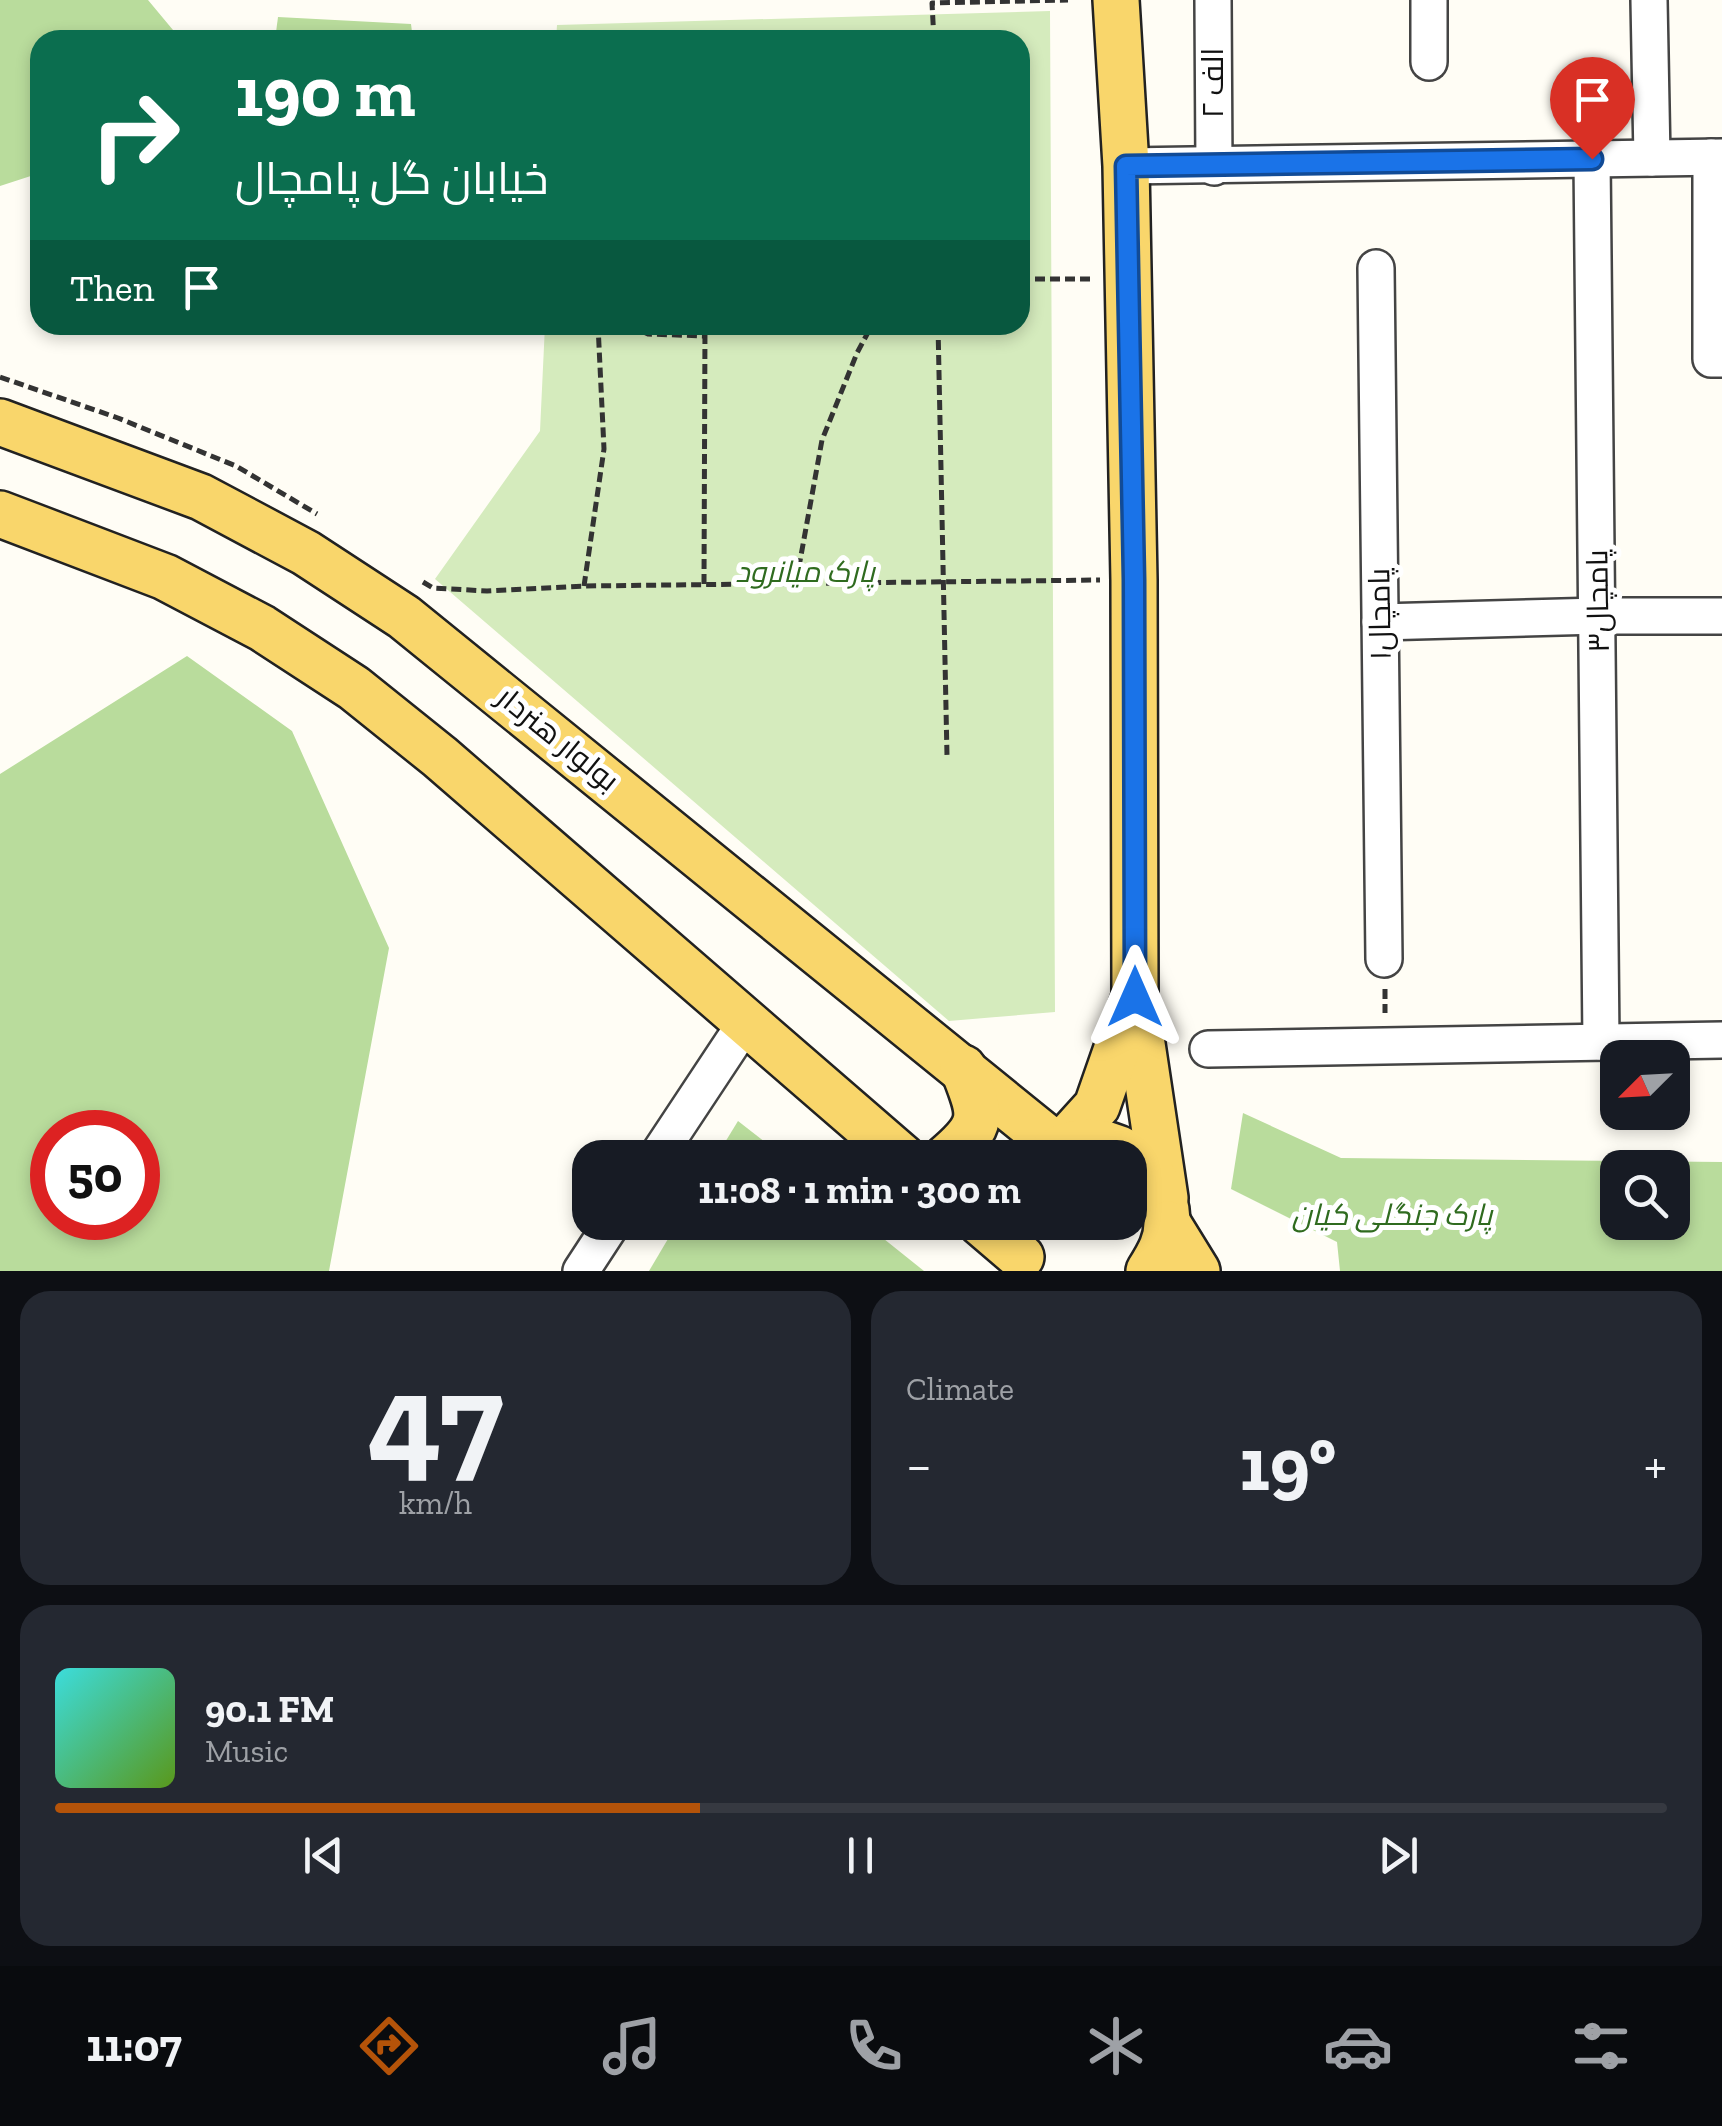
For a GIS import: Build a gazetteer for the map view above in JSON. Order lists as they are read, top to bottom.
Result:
{
  "streets": {
    "main road": ["بولوار هنردار"],
    "street": ["۲ الف", "پامچال۳", "پامچال۱"]
  },
  "parks": ["پارک میانرود", "پارک جنگلی کیان"],
  "north": "bottom left",
  "page": {
    "turn": ["190 m", "خیابان گل پامچال"],
    "then": "Then",
    "limit": "50",
    "trip": "11:08 · 1 min · 300 m",
    "tile": [
      ["47", "km/h"],
      "Climate"
    ],
    "heat": ["−", "19°", "+"],
    "song": ["90.1 FM", "Music"],
    "tabs": "11:07"
  }
}
